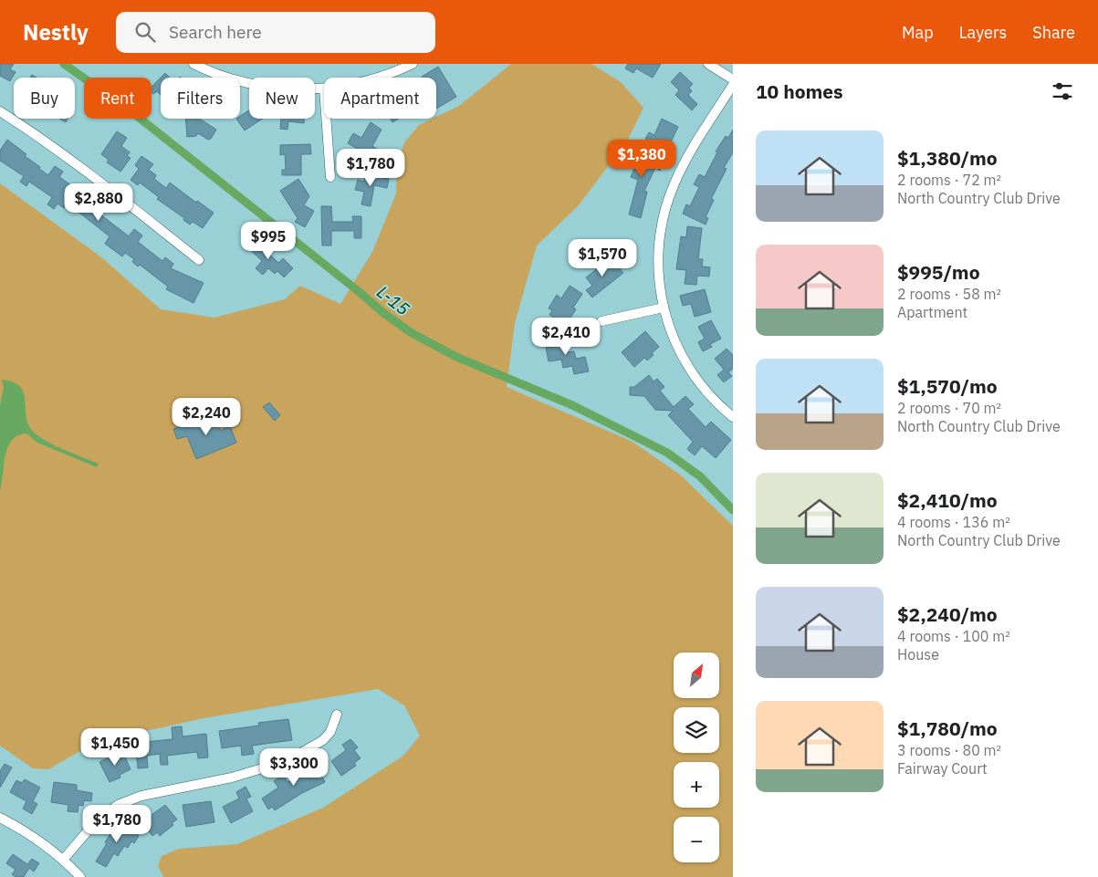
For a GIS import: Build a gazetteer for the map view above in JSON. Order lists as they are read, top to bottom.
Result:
{
  "water": ["L-15"],
  "north": "top right",
  "page": {
    "header": "Nestly",
    "search": "Search here",
    "nav": ["Map", "Layers", "Share"],
    "heading": "10 homes",
    "chip": [
      "Buy",
      "Rent",
      "Filters",
      "New",
      "Apartment"
    ],
    "list": [
      {
        "name": "$1,380/mo",
        "note": "2 rooms · 72 m² · North Country Club Drive"
      },
      {
        "name": "$995/mo",
        "note": "2 rooms · 58 m² · Apartment"
      },
      {
        "name": "$1,570/mo",
        "note": "2 rooms · 70 m² · North Country Club Drive"
      },
      {
        "name": "$2,410/mo",
        "note": "4 rooms · 136 m² · North Country Club Drive"
      },
      {
        "name": "$2,240/mo",
        "note": "4 rooms · 100 m² · House"
      },
      {
        "name": "$1,780/mo",
        "note": "3 rooms · 80 m² · Fairway Court"
      }
    ],
    "price": [
      "$1,380",
      "$1,780",
      "$2,880",
      "$995",
      "$1,570",
      "$2,410",
      "$2,240",
      "$1,450",
      "$3,300",
      "$1,780"
    ],
    "map_buttons": ["+", "−"]
  }
}
